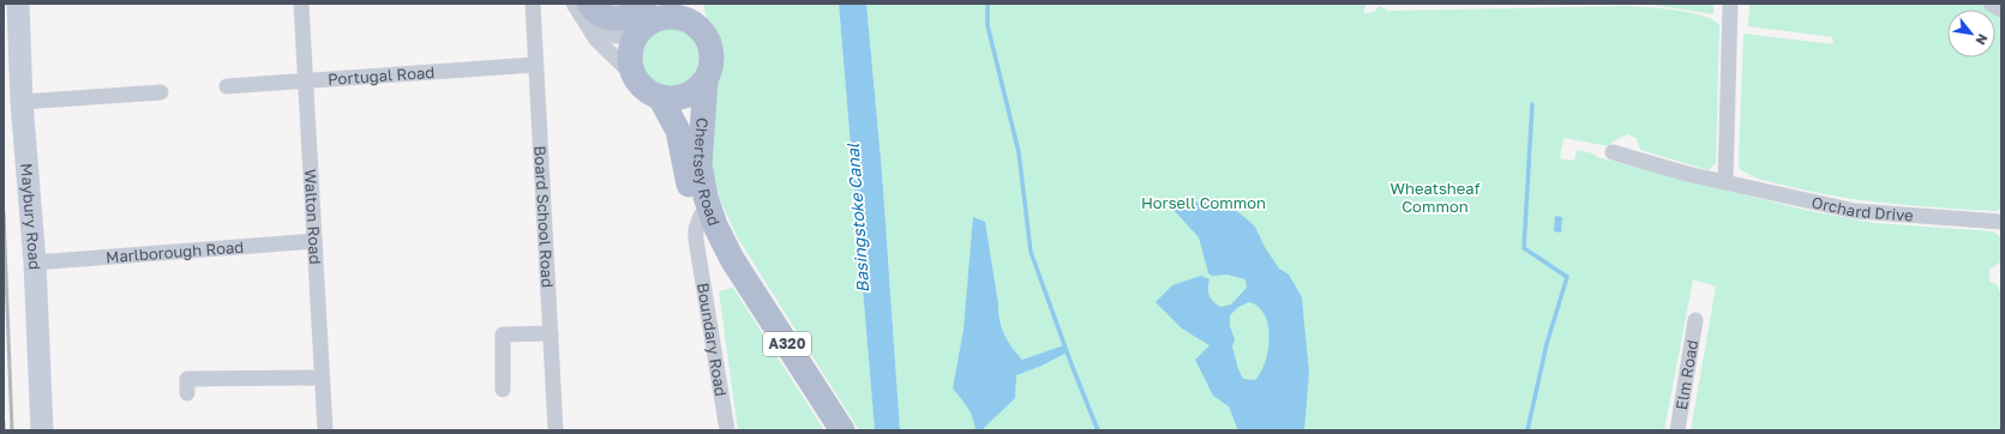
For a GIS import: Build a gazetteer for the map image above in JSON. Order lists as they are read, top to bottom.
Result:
{
  "streets": {
    "main road": ["Chertsey Road", "A320"],
    "street": [
      "Portugal Road",
      "Orchard Drive",
      "Maybury Road",
      "Walton Road",
      "Board School Road",
      "Marlborough Road",
      "Boundary Road",
      "Elm Road"
    ]
  },
  "crossings": [
    ["Portugal Road", "Walton Road"],
    ["Portugal Road", "Board School Road"],
    ["Chertsey Road", "Boundary Road"],
    ["Chertsey Road", "A320"],
    ["Maybury Road", "Marlborough Road"],
    ["Walton Road", "Marlborough Road"]
  ],
  "water": ["Basingstoke Canal"],
  "parks": ["Wheatsheaf Common", "Horsell Common"],
  "north": "bottom right"
}
